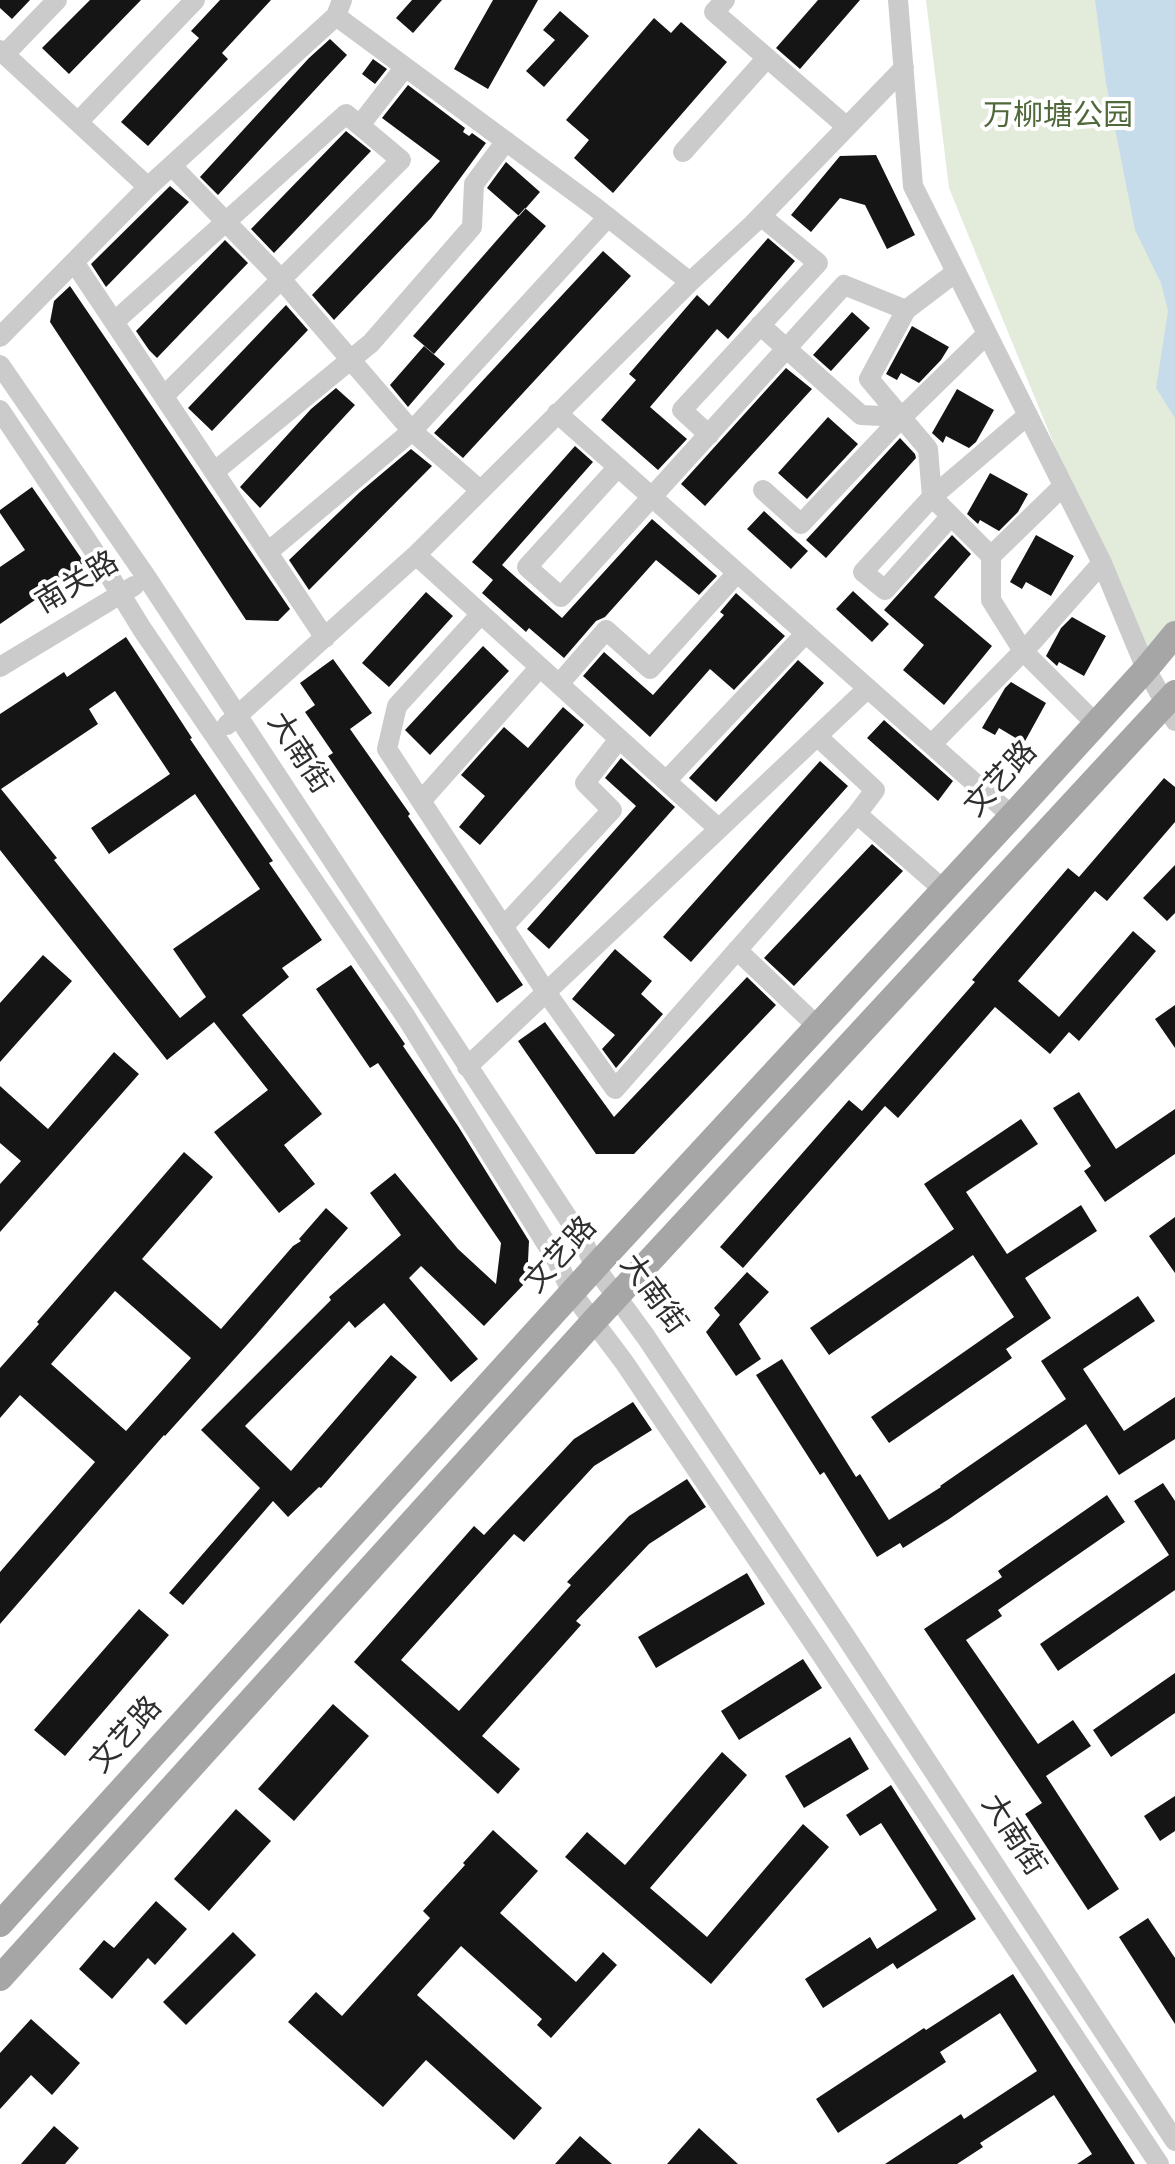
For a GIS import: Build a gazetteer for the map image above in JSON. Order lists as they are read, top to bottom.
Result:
{
  "streets": {
    "main road": ["文艺路"],
    "street": ["南关路", "大南街"]
  },
  "crossings": [
    ["南关路", "大南街"],
    ["大南街", "文艺路"]
  ],
  "parks": ["万柳塘公园"]
}
